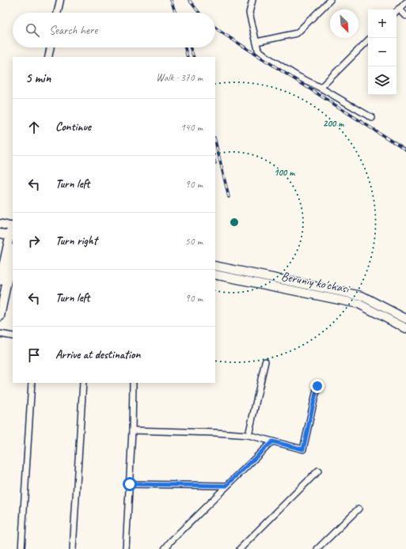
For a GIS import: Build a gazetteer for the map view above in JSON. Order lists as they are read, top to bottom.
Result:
{
  "streets": {
    "main road": ["Beruniy ko'chasi"]
  },
  "north": "bottom right",
  "page": {
    "map_buttons": ["+", "−"],
    "search": "Search here",
    "heading": ["5 min", "Walk · 370 m"],
    "list": [
      ["Continue", "140 m"],
      ["Turn left", "90 m"],
      ["Turn right", "50 m"],
      ["Turn left", "90 m"],
      "Arrive at destination"
    ]
  },
  "rings": ["200 m", "100 m"]
}
